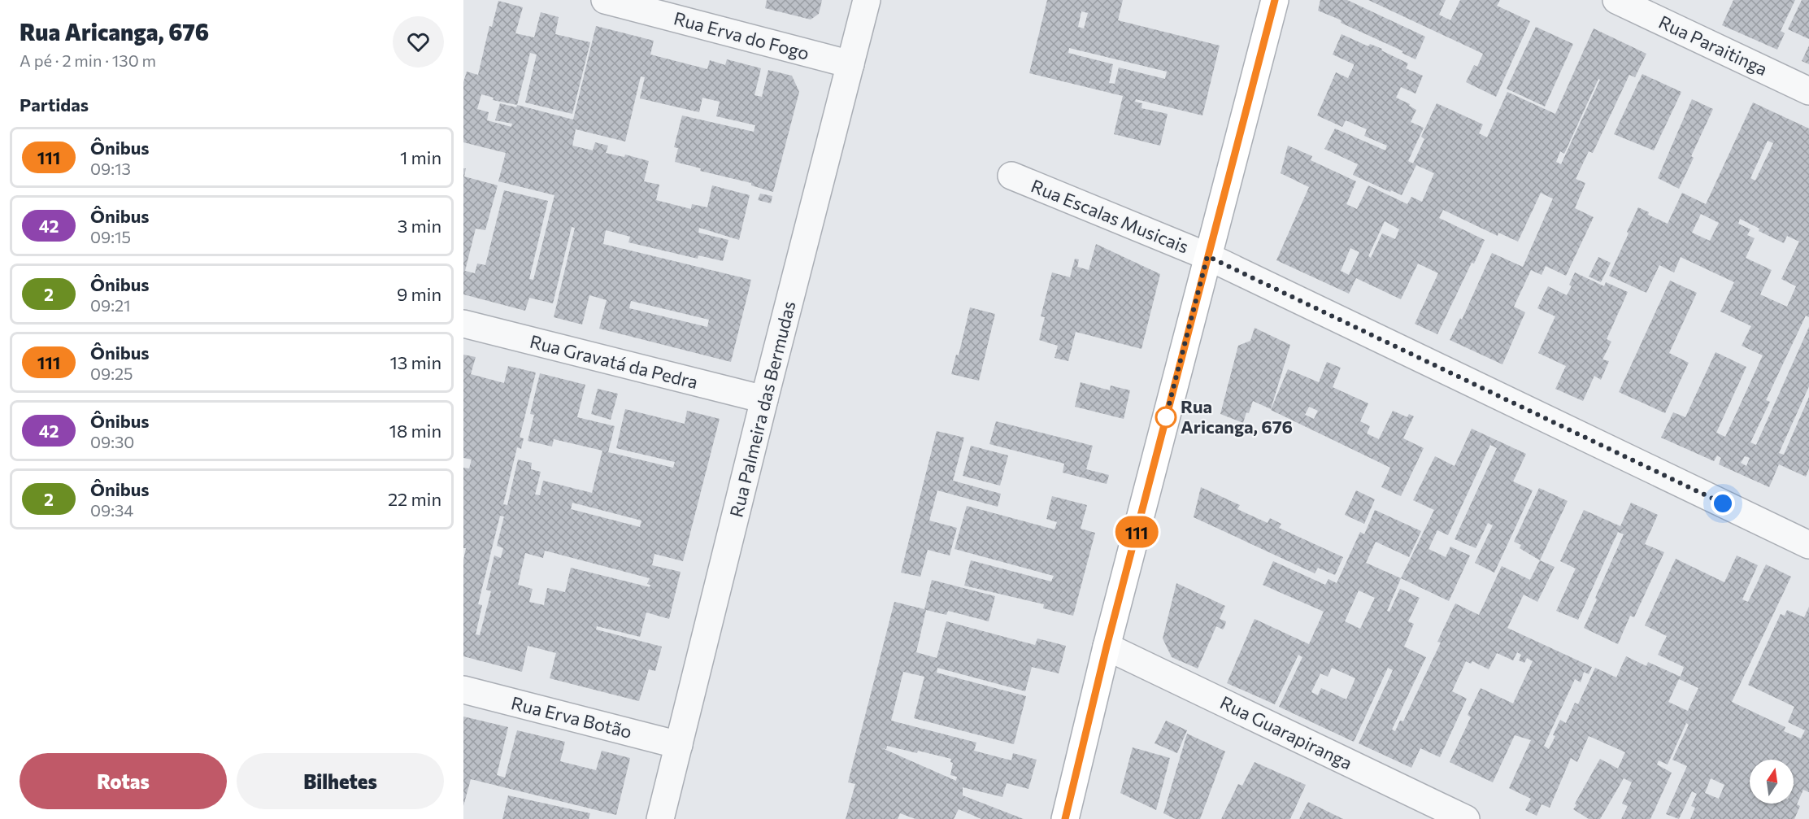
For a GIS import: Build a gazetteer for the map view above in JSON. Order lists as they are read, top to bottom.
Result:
{
  "streets": {
    "street": [
      "Rua Erva do Fogo",
      "Rua Paraitinga",
      "Rua Escalas Musicais",
      "Rua Gravatá da Pedra",
      "Rua Palmeira das Bermudas",
      "Rua Erva Botão",
      "Rua Guarapiranga"
    ]
  },
  "crossings": [
    ["Rua Erva do Fogo", "Rua Palmeira das Bermudas"],
    ["Rua Gravatá da Pedra", "Rua Palmeira das Bermudas"],
    ["Rua Palmeira das Bermudas", "Rua Erva Botão"]
  ],
  "places": ["Rua Aricanga, 676"],
  "lines": ["bus line 111"],
  "north": "top",
  "page": {
    "heading": [
      ["Rua Aricanga, 676", "A pé · 2 min · 130 m"],
      "Partidas"
    ],
    "on_map": "111",
    "list": [
      {
        "mark": "111",
        "name": "Ônibus",
        "note": "09:13",
        "value": "1 min"
      },
      {
        "mark": "42",
        "name": "Ônibus",
        "note": "09:15",
        "value": "3 min"
      },
      {
        "mark": "2",
        "name": "Ônibus",
        "note": "09:21",
        "value": "9 min"
      },
      {
        "mark": "111",
        "name": "Ônibus",
        "note": "09:25",
        "value": "13 min"
      },
      {
        "mark": "42",
        "name": "Ônibus",
        "note": "09:30",
        "value": "18 min"
      },
      {
        "mark": "2",
        "name": "Ônibus",
        "note": "09:34",
        "value": "22 min"
      }
    ],
    "buttons": ["Rotas", "Bilhetes"]
  }
}
